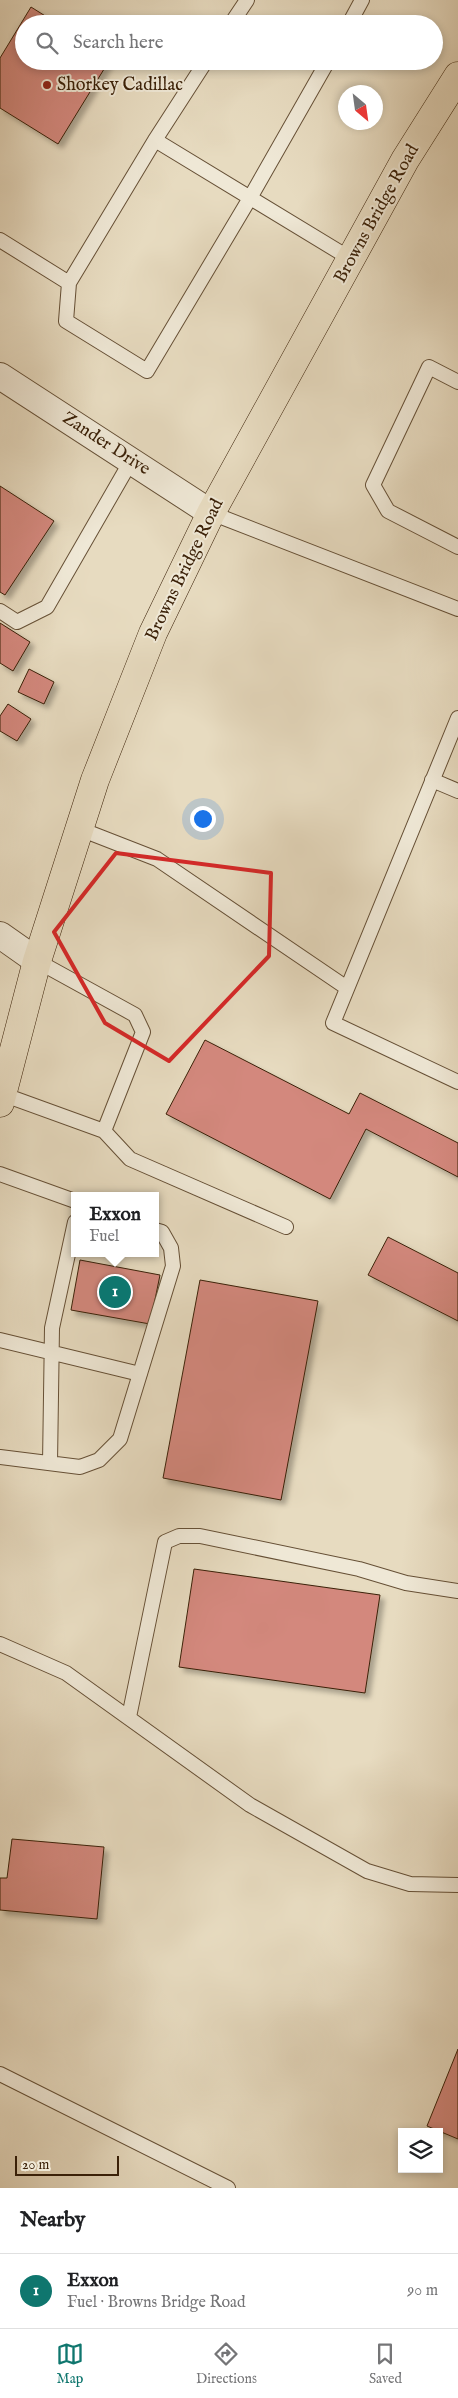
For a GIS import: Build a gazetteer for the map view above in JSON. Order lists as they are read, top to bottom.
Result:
{
  "streets": {
    "main road": ["Browns Bridge Road"],
    "street": ["Zander Drive"]
  },
  "crossings": [
    ["Browns Bridge Road", "Zander Drive"]
  ],
  "places": ["Shorkey Cadillac"],
  "scale_bar": "20 m",
  "north": "bottom right",
  "page": {
    "search": "Search here",
    "popup": ["Exxon", "Fuel"],
    "pins": "1",
    "scale": "20 m",
    "heading": "Nearby",
    "list": [
      {
        "mark": "1",
        "name": "Exxon",
        "note": "Fuel · Browns Bridge Road",
        "value": "90 m"
      }
    ],
    "nav": ["Map", "Directions", "Saved"]
  }
}
